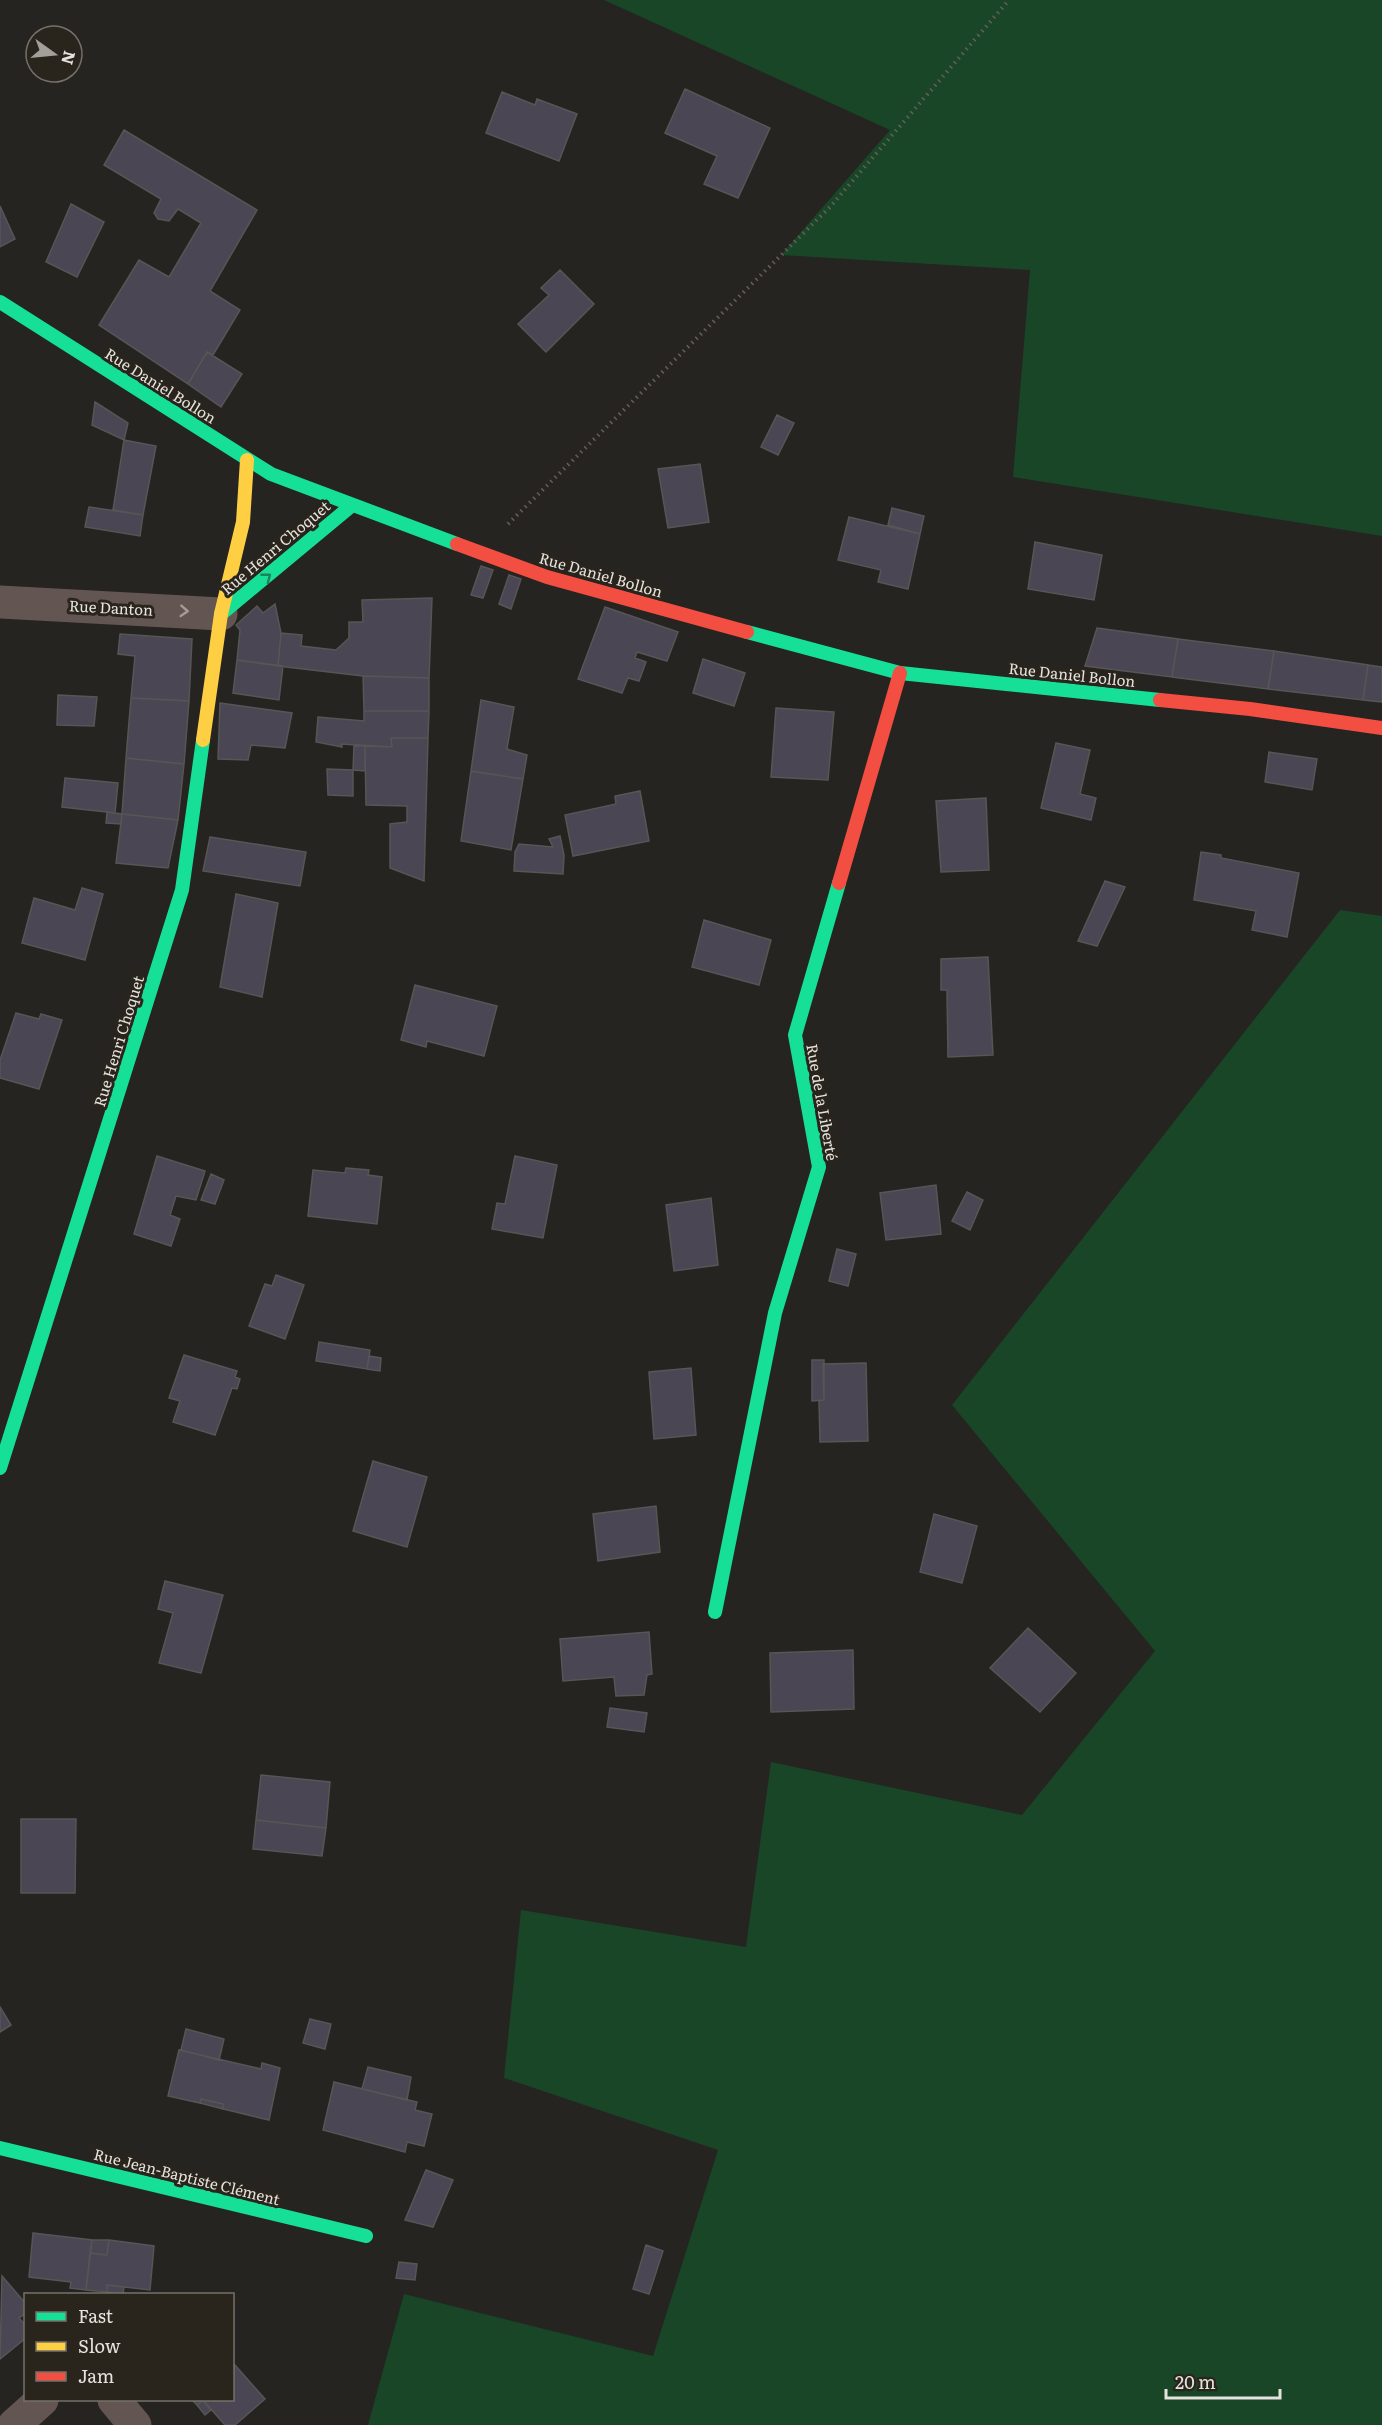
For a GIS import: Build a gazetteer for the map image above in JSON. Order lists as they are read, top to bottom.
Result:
{
  "streets": {
    "street": [
      "Rue Daniel Bollon",
      "Rue Henri Choquet",
      "Rue Danton",
      "Rue de la Liberté",
      "Rue Jean-Baptiste Clément"
    ]
  },
  "crossings": [
    ["Rue Daniel Bollon", "Rue Henri Choquet"],
    ["Rue Daniel Bollon", "Rue de la Liberté"],
    ["Rue Henri Choquet", "Rue Danton"]
  ],
  "one_way": ["Rue Danton"],
  "legend": ["Fast", "Slow", "Jam"],
  "scale_bar": "20 m",
  "north": "right"
}
